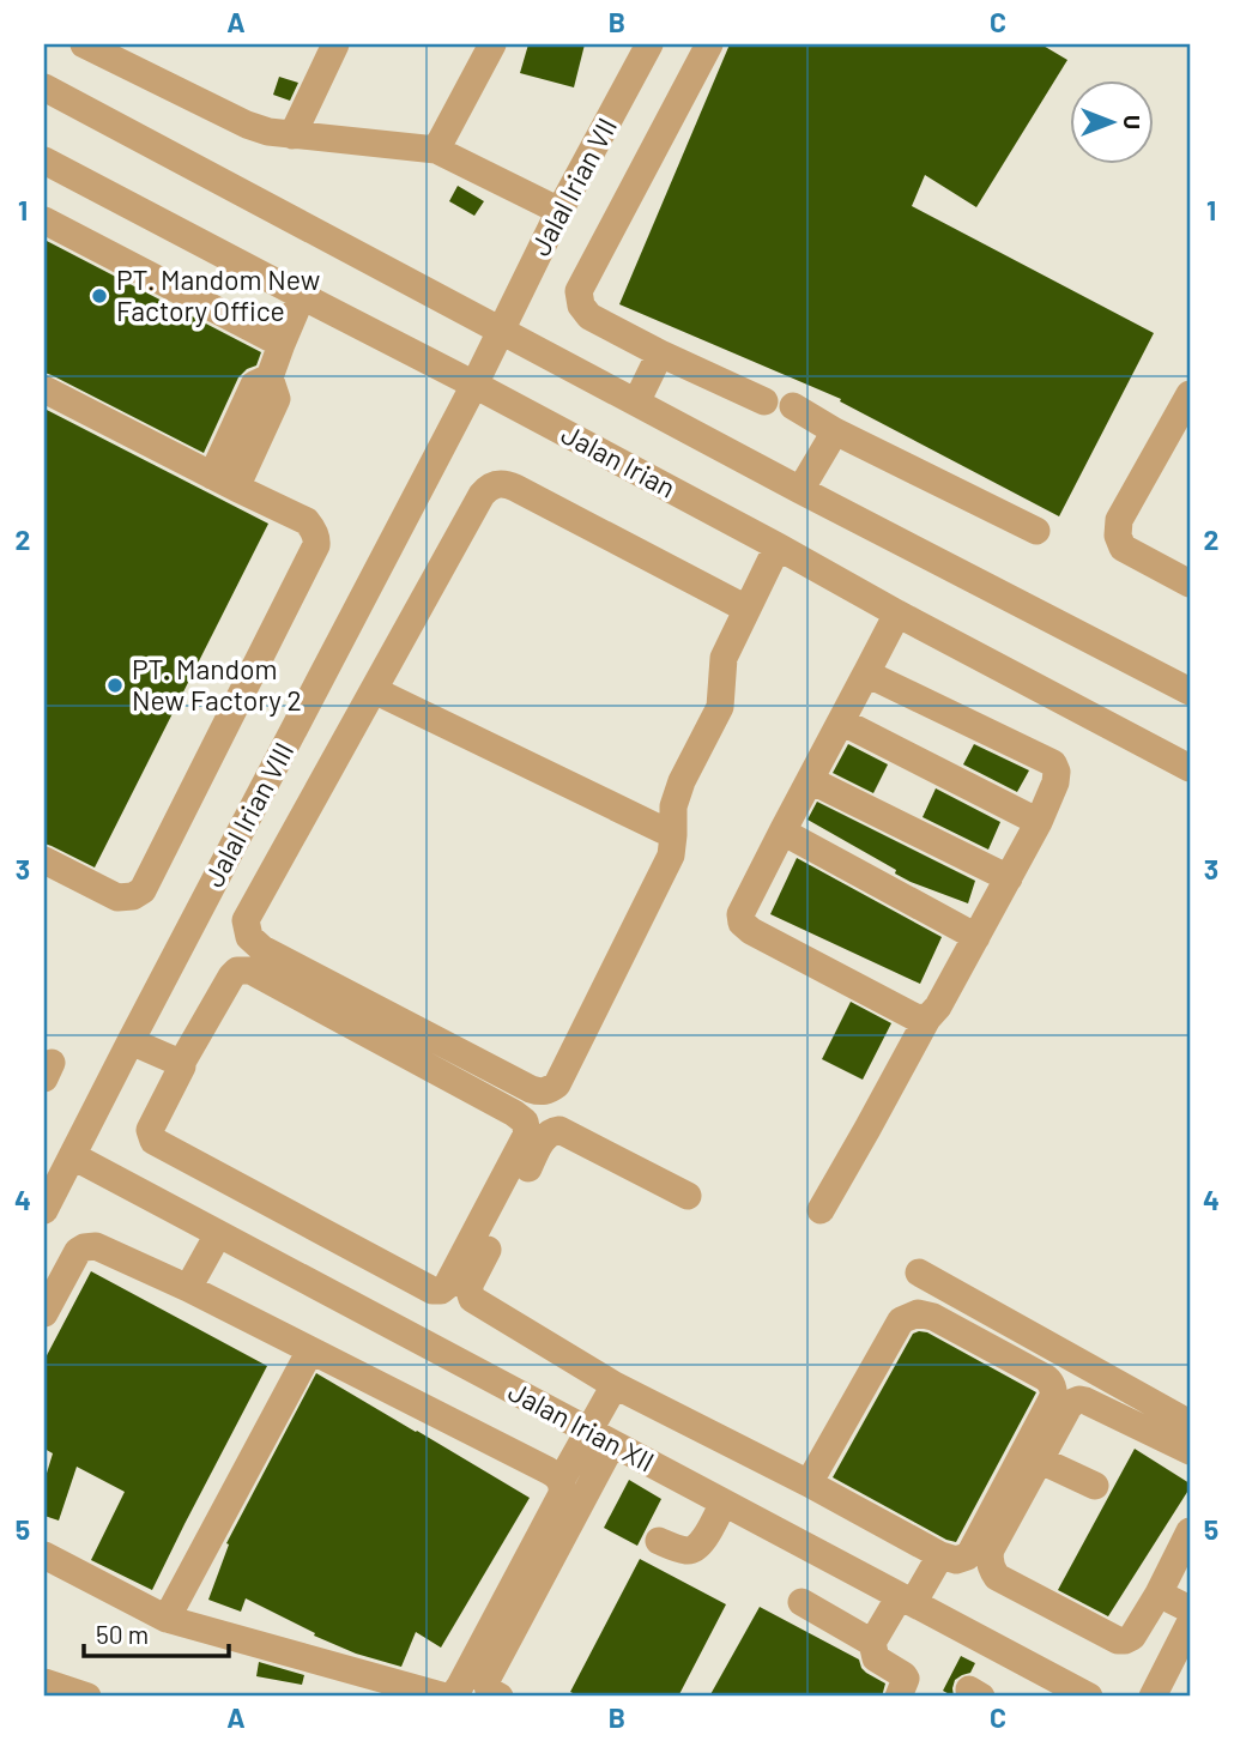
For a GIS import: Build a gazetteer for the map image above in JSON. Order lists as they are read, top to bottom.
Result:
{
  "streets": {
    "street": [
      "Jalal Irian VII",
      "Jalan Irian",
      "Jalal Irian VIII",
      "Jalan Irian XII"
    ]
  },
  "crossings": [
    ["Jalal Irian VII", "Jalal Irian VIII"],
    ["Jalan Irian", "Jalal Irian VIII"],
    ["Jalal Irian VIII", "Jalan Irian XII"]
  ],
  "places": ["PT. Mandom New Factory Office", "PT. Mandom New Factory 2"],
  "scale_bar": "50 m",
  "north": "right",
  "grid": {
    "columns": ["A", "B", "C"],
    "rows": [
      "1",
      "2",
      "3",
      "4",
      "5"
    ]
  }
}
